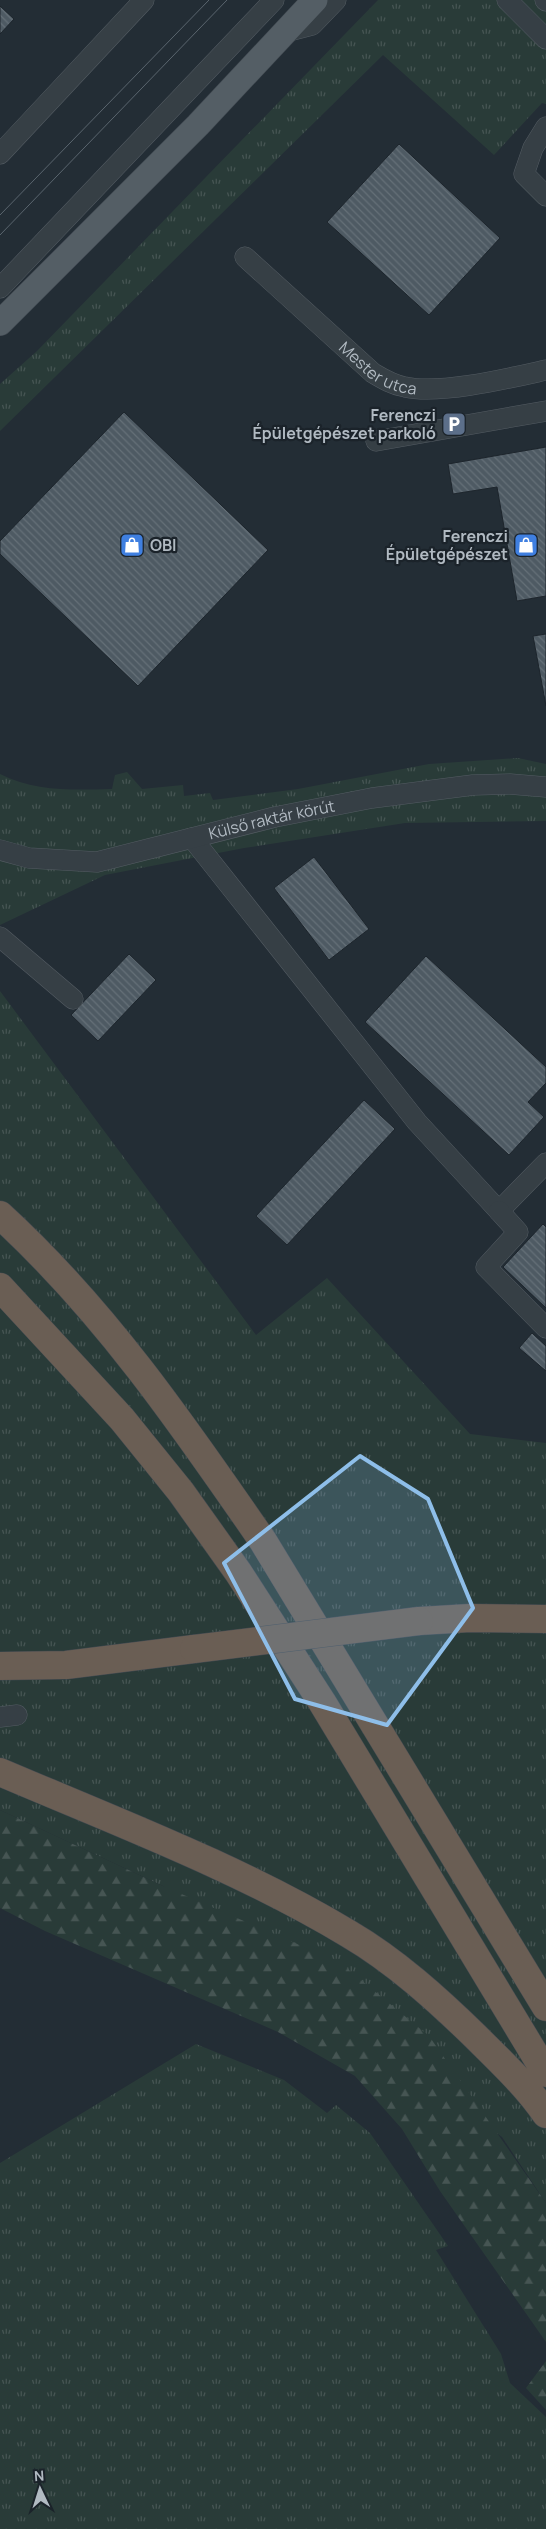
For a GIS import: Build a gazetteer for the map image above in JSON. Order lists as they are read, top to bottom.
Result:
{
  "streets": {
    "street": ["Mester utca", "Külső raktár körút"]
  },
  "places": {
    "parking": ["Ferenczi Épületgépészet parkoló"],
    "shop": ["OBI", "Ferenczi Épületgépészet"]
  },
  "north": "top"
}
